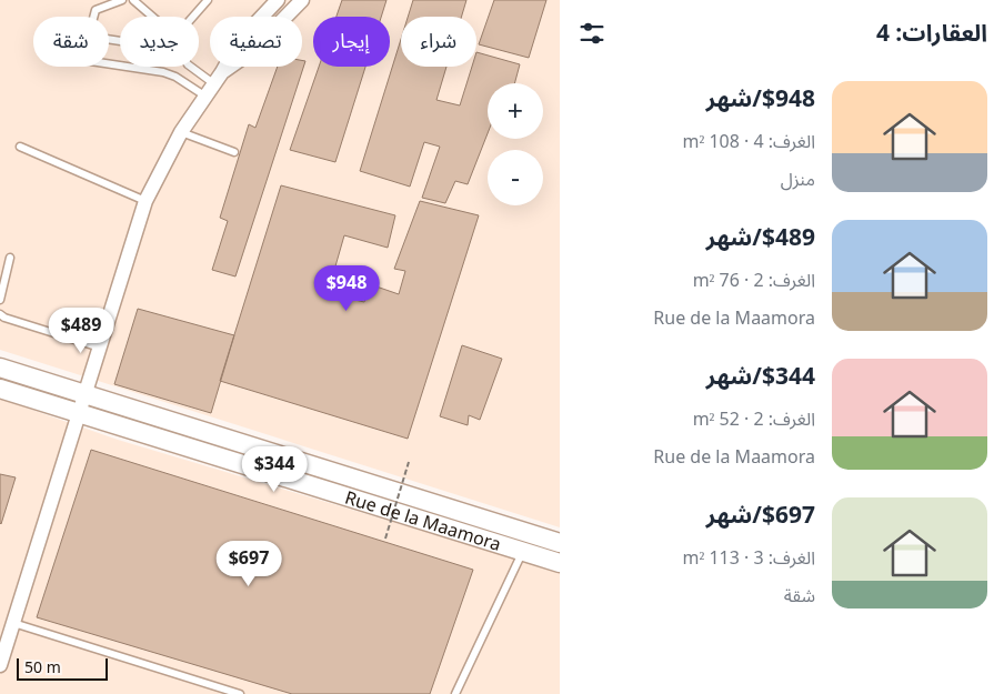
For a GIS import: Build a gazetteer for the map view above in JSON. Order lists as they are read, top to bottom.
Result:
{
  "streets": {
    "street": ["Rue de la Maamora"]
  },
  "scale_bar": "50 m",
  "page": {
    "heading": "العقارات: 4",
    "chip": [
      "شراء",
      "إيجار",
      "تصفية",
      "جديد",
      "شقة"
    ],
    "list": [
      {
        "name": "$948/شهر",
        "note": "الغرف: 4 · 108 m² · منزل"
      },
      {
        "name": "$489/شهر",
        "note": "الغرف: 2 · 76 m² · Rue de la Maamora"
      },
      {
        "name": "$344/شهر",
        "note": "الغرف: 2 · 52 m² · Rue de la Maamora"
      },
      {
        "name": "$697/شهر",
        "note": "الغرف: 3 · 113 m² · شقة"
      }
    ],
    "map_buttons": ["+", "−"],
    "price": [
      "$948",
      "$489",
      "$344",
      "$697"
    ],
    "scale": "50 m"
  }
}
